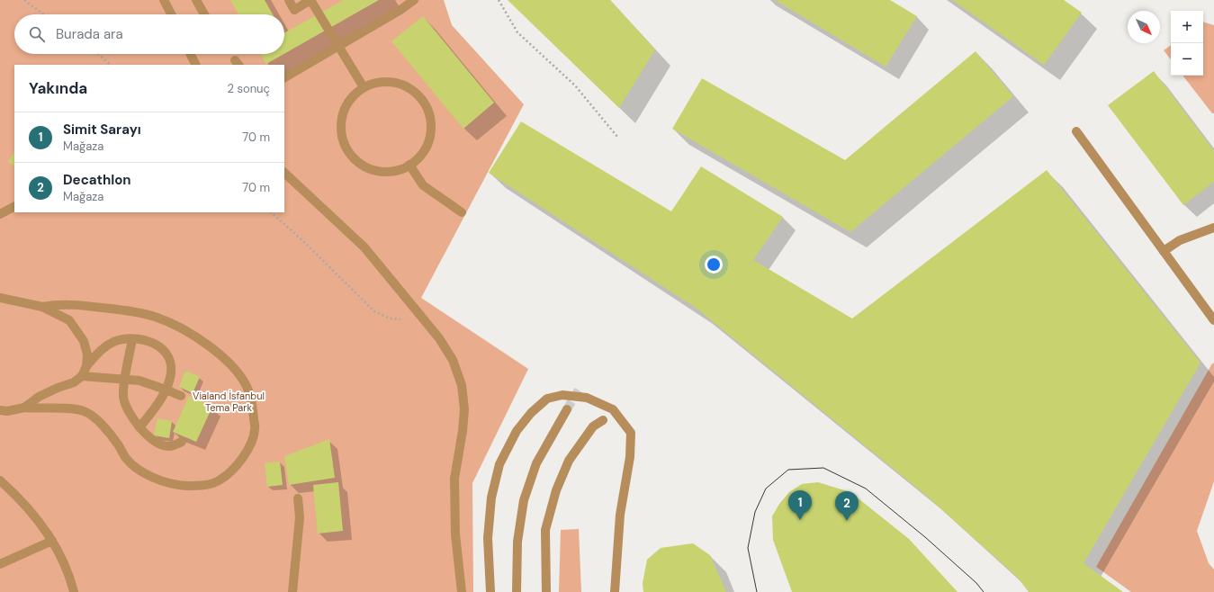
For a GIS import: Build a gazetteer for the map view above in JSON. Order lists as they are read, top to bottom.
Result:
{
  "parks": ["Vialand İsfanbul Tema Park"],
  "north": "bottom right",
  "page": {
    "map_buttons": ["+", "−"],
    "search": "Burada ara",
    "heading": ["Yakında", "2 sonuç"],
    "list": [
      {
        "mark": "1",
        "name": "Simit Sarayı",
        "note": "Mağaza",
        "value": "70 m"
      },
      {
        "mark": "2",
        "name": "Decathlon",
        "note": "Mağaza",
        "value": "70 m"
      }
    ],
    "pins": ["1", "2"]
  }
}
